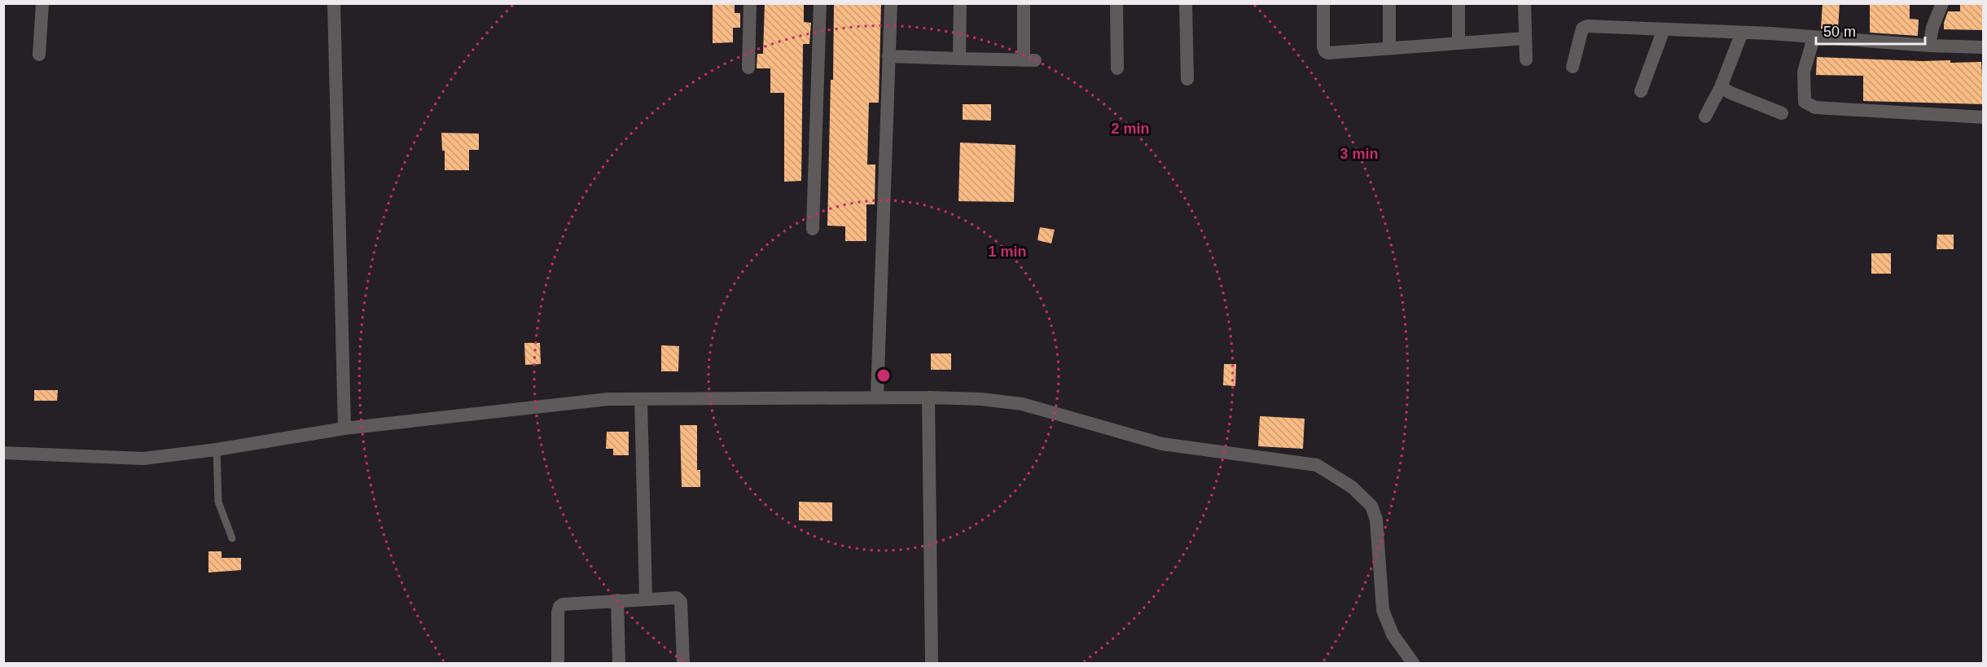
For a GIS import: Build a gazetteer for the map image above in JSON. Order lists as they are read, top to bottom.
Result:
{
  "scale_bar": "50 m",
  "rings": ["2 min", "3 min", "1 min"]
}
